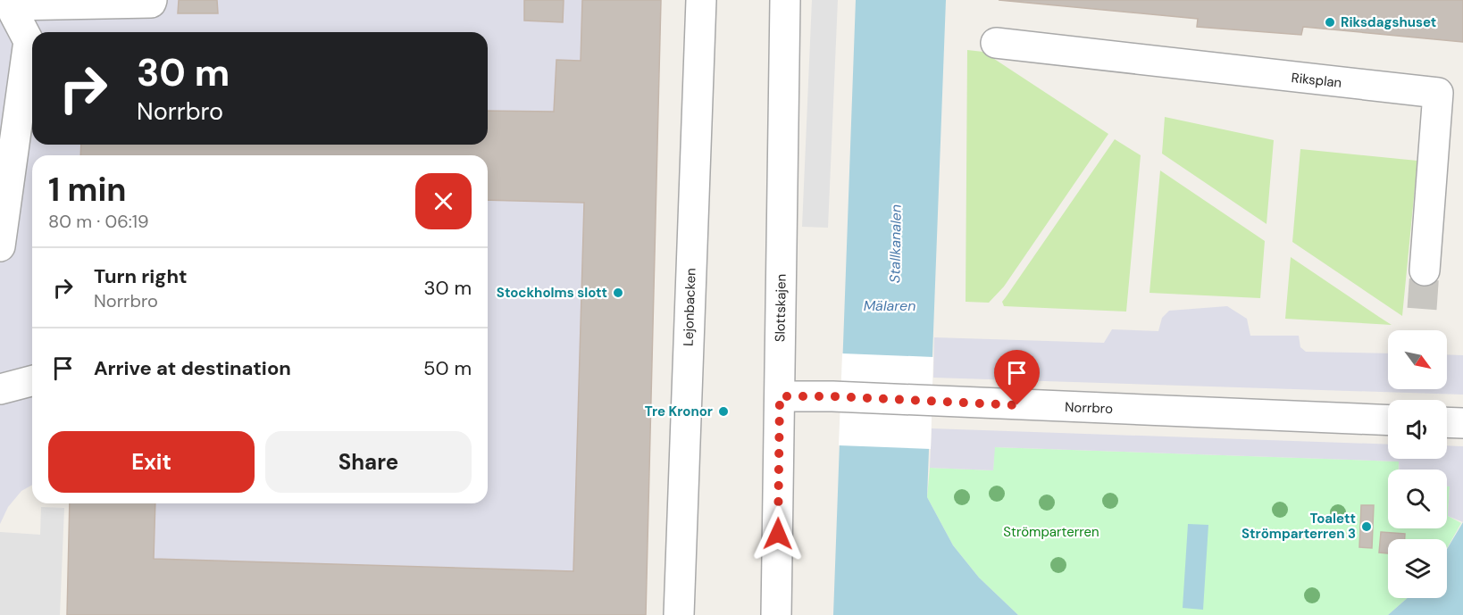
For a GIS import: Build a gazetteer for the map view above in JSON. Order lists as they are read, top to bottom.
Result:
{
  "streets": {
    "street": [
      "Riksplan",
      "Lejonbacken",
      "Slottskajen",
      "Norrbro"
    ]
  },
  "crossings": [
    ["Slottskajen", "Norrbro"]
  ],
  "water": ["Stallkanalen", "Mälaren"],
  "parks": ["Strömparterren"],
  "places": [
    "Riksdagshuset",
    "Stockholms slott",
    "Tre Kronor",
    "Toalett Strömparterren 3"
  ],
  "north": "bottom right",
  "page": {
    "turn": ["30 m", "Norrbro"],
    "heading": ["1 min", "80 m · 06:19"],
    "list": [
      {
        "name": "Turn right",
        "note": "Norrbro",
        "value": "30 m"
      },
      {
        "name": "Arrive at destination",
        "value": "50 m"
      }
    ],
    "buttons": ["Exit", "Share"]
  }
}
